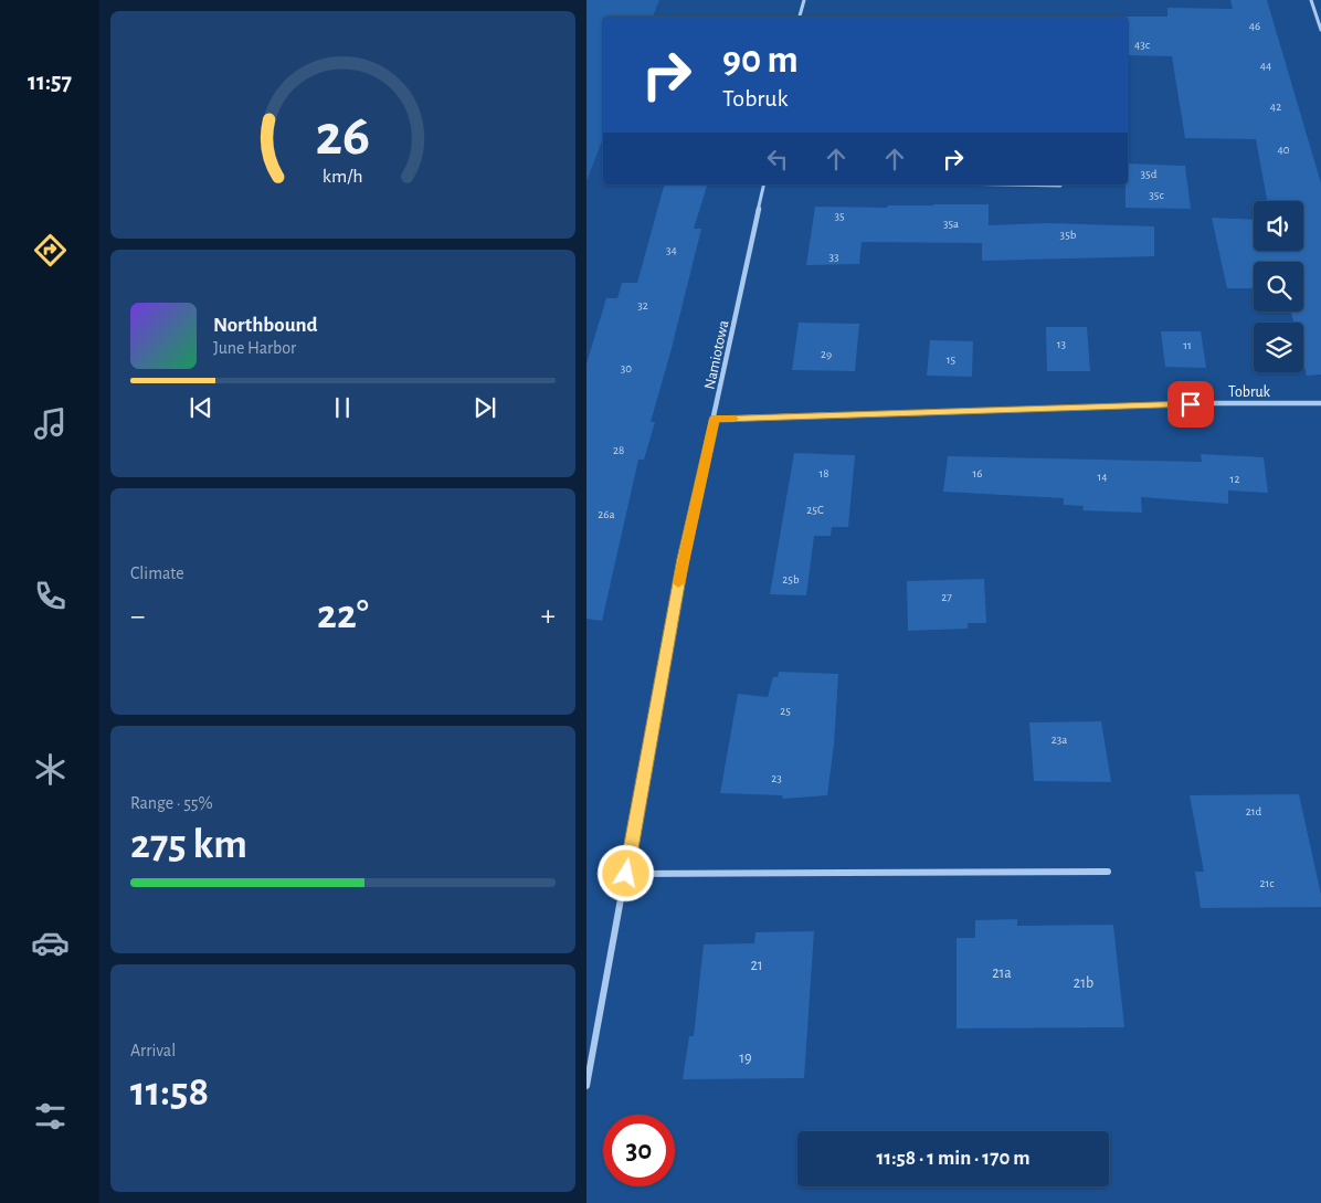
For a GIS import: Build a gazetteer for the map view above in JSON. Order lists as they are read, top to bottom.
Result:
{
  "streets": {
    "street": ["Namiotowa", "Tobruk"]
  },
  "crossings": [
    ["Namiotowa", "Tobruk"]
  ],
  "house_numbers": [
    "46",
    "43c",
    "44",
    "42",
    "40",
    "35d",
    "35c",
    "35",
    "35a",
    "35b",
    "34",
    "33",
    "32",
    "13",
    "11",
    "29",
    "15",
    "30",
    "28",
    "18",
    "16",
    "14",
    "12",
    "25C",
    "26a",
    "25b",
    "27",
    "25",
    "23a",
    "23",
    "21d",
    "21c",
    "21",
    "21a",
    "21b",
    "19"
  ],
  "page": {
    "tabs": "11:57",
    "turn": ["90 m", "Tobruk"],
    "song": ["Northbound", "June Harbor"],
    "tile": [
      "Climate",
      ["Range · 55%", "275 km"],
      ["Arrival", "11:58"]
    ],
    "heat": ["−", "22°", "+"],
    "limit": "30",
    "trip": "11:58 · 1 min · 170 m",
    "gauge": ["26", "km/h"]
  }
}
